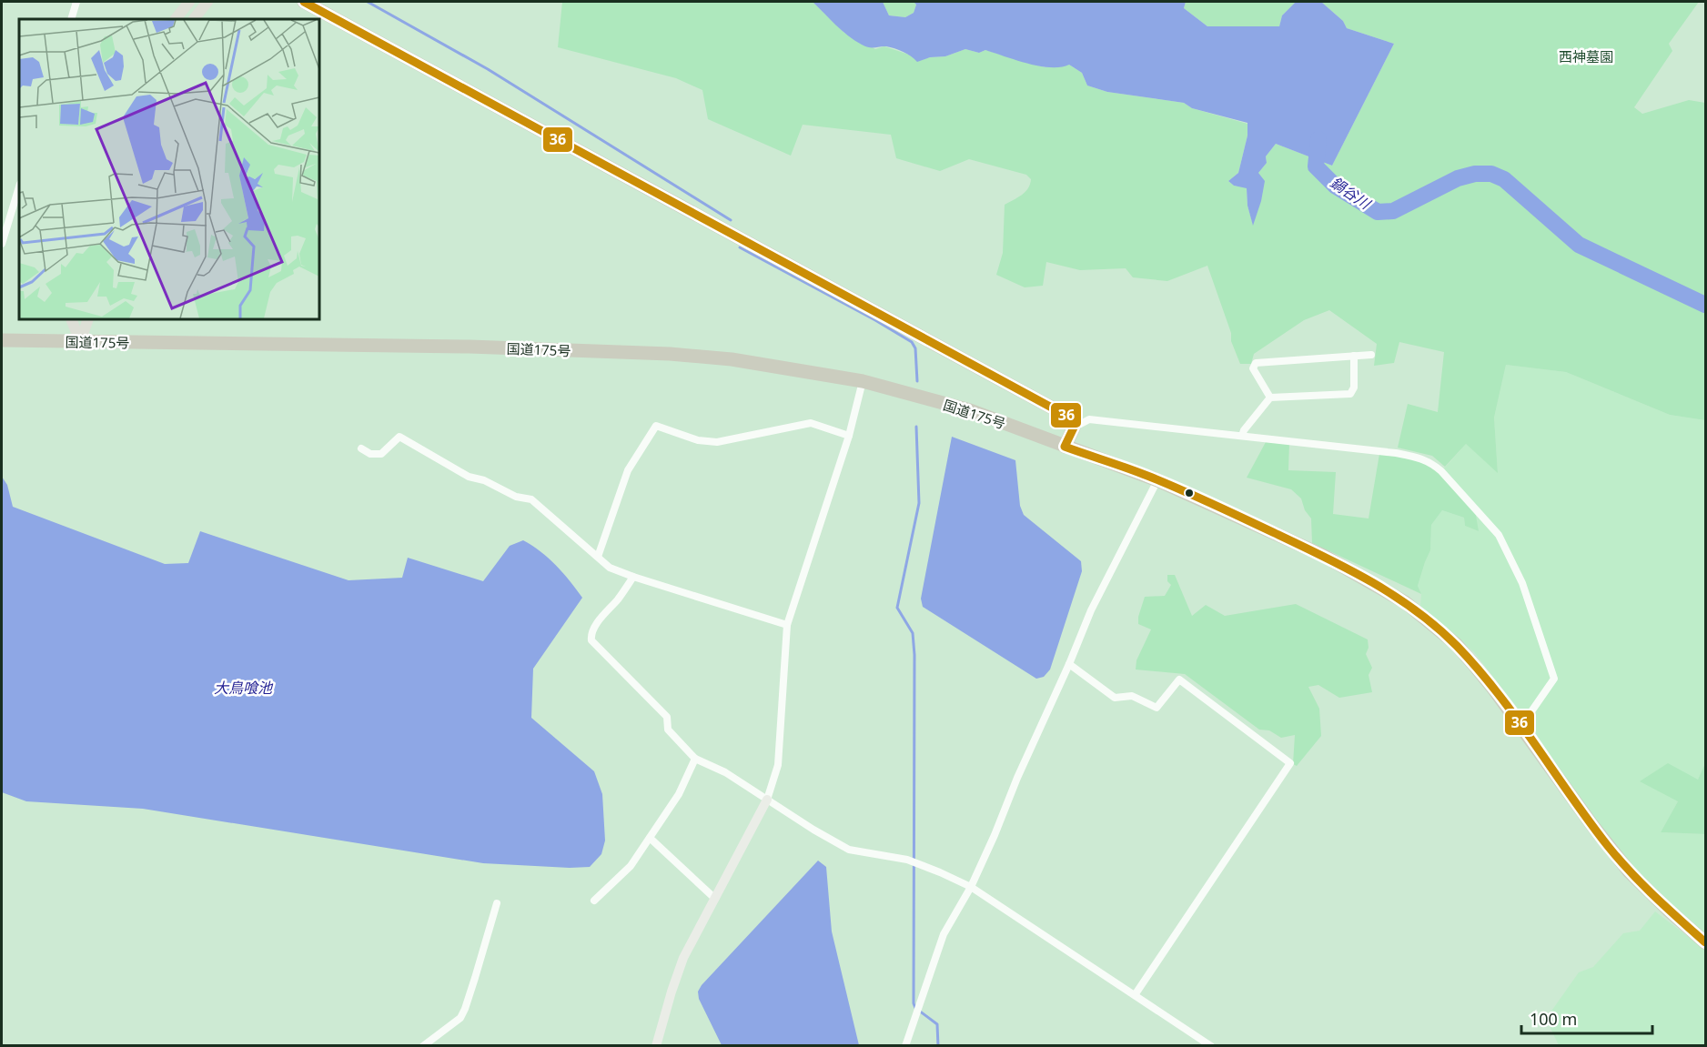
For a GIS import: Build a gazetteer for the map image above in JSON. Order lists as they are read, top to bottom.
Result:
{
  "streets": {
    "highway": ["国道175号"]
  },
  "water": ["鍋谷川", "大鳥喰池"],
  "parks": ["西神墓園"],
  "lines": ["transit line 36"],
  "scale_bar": "100 m"
}
